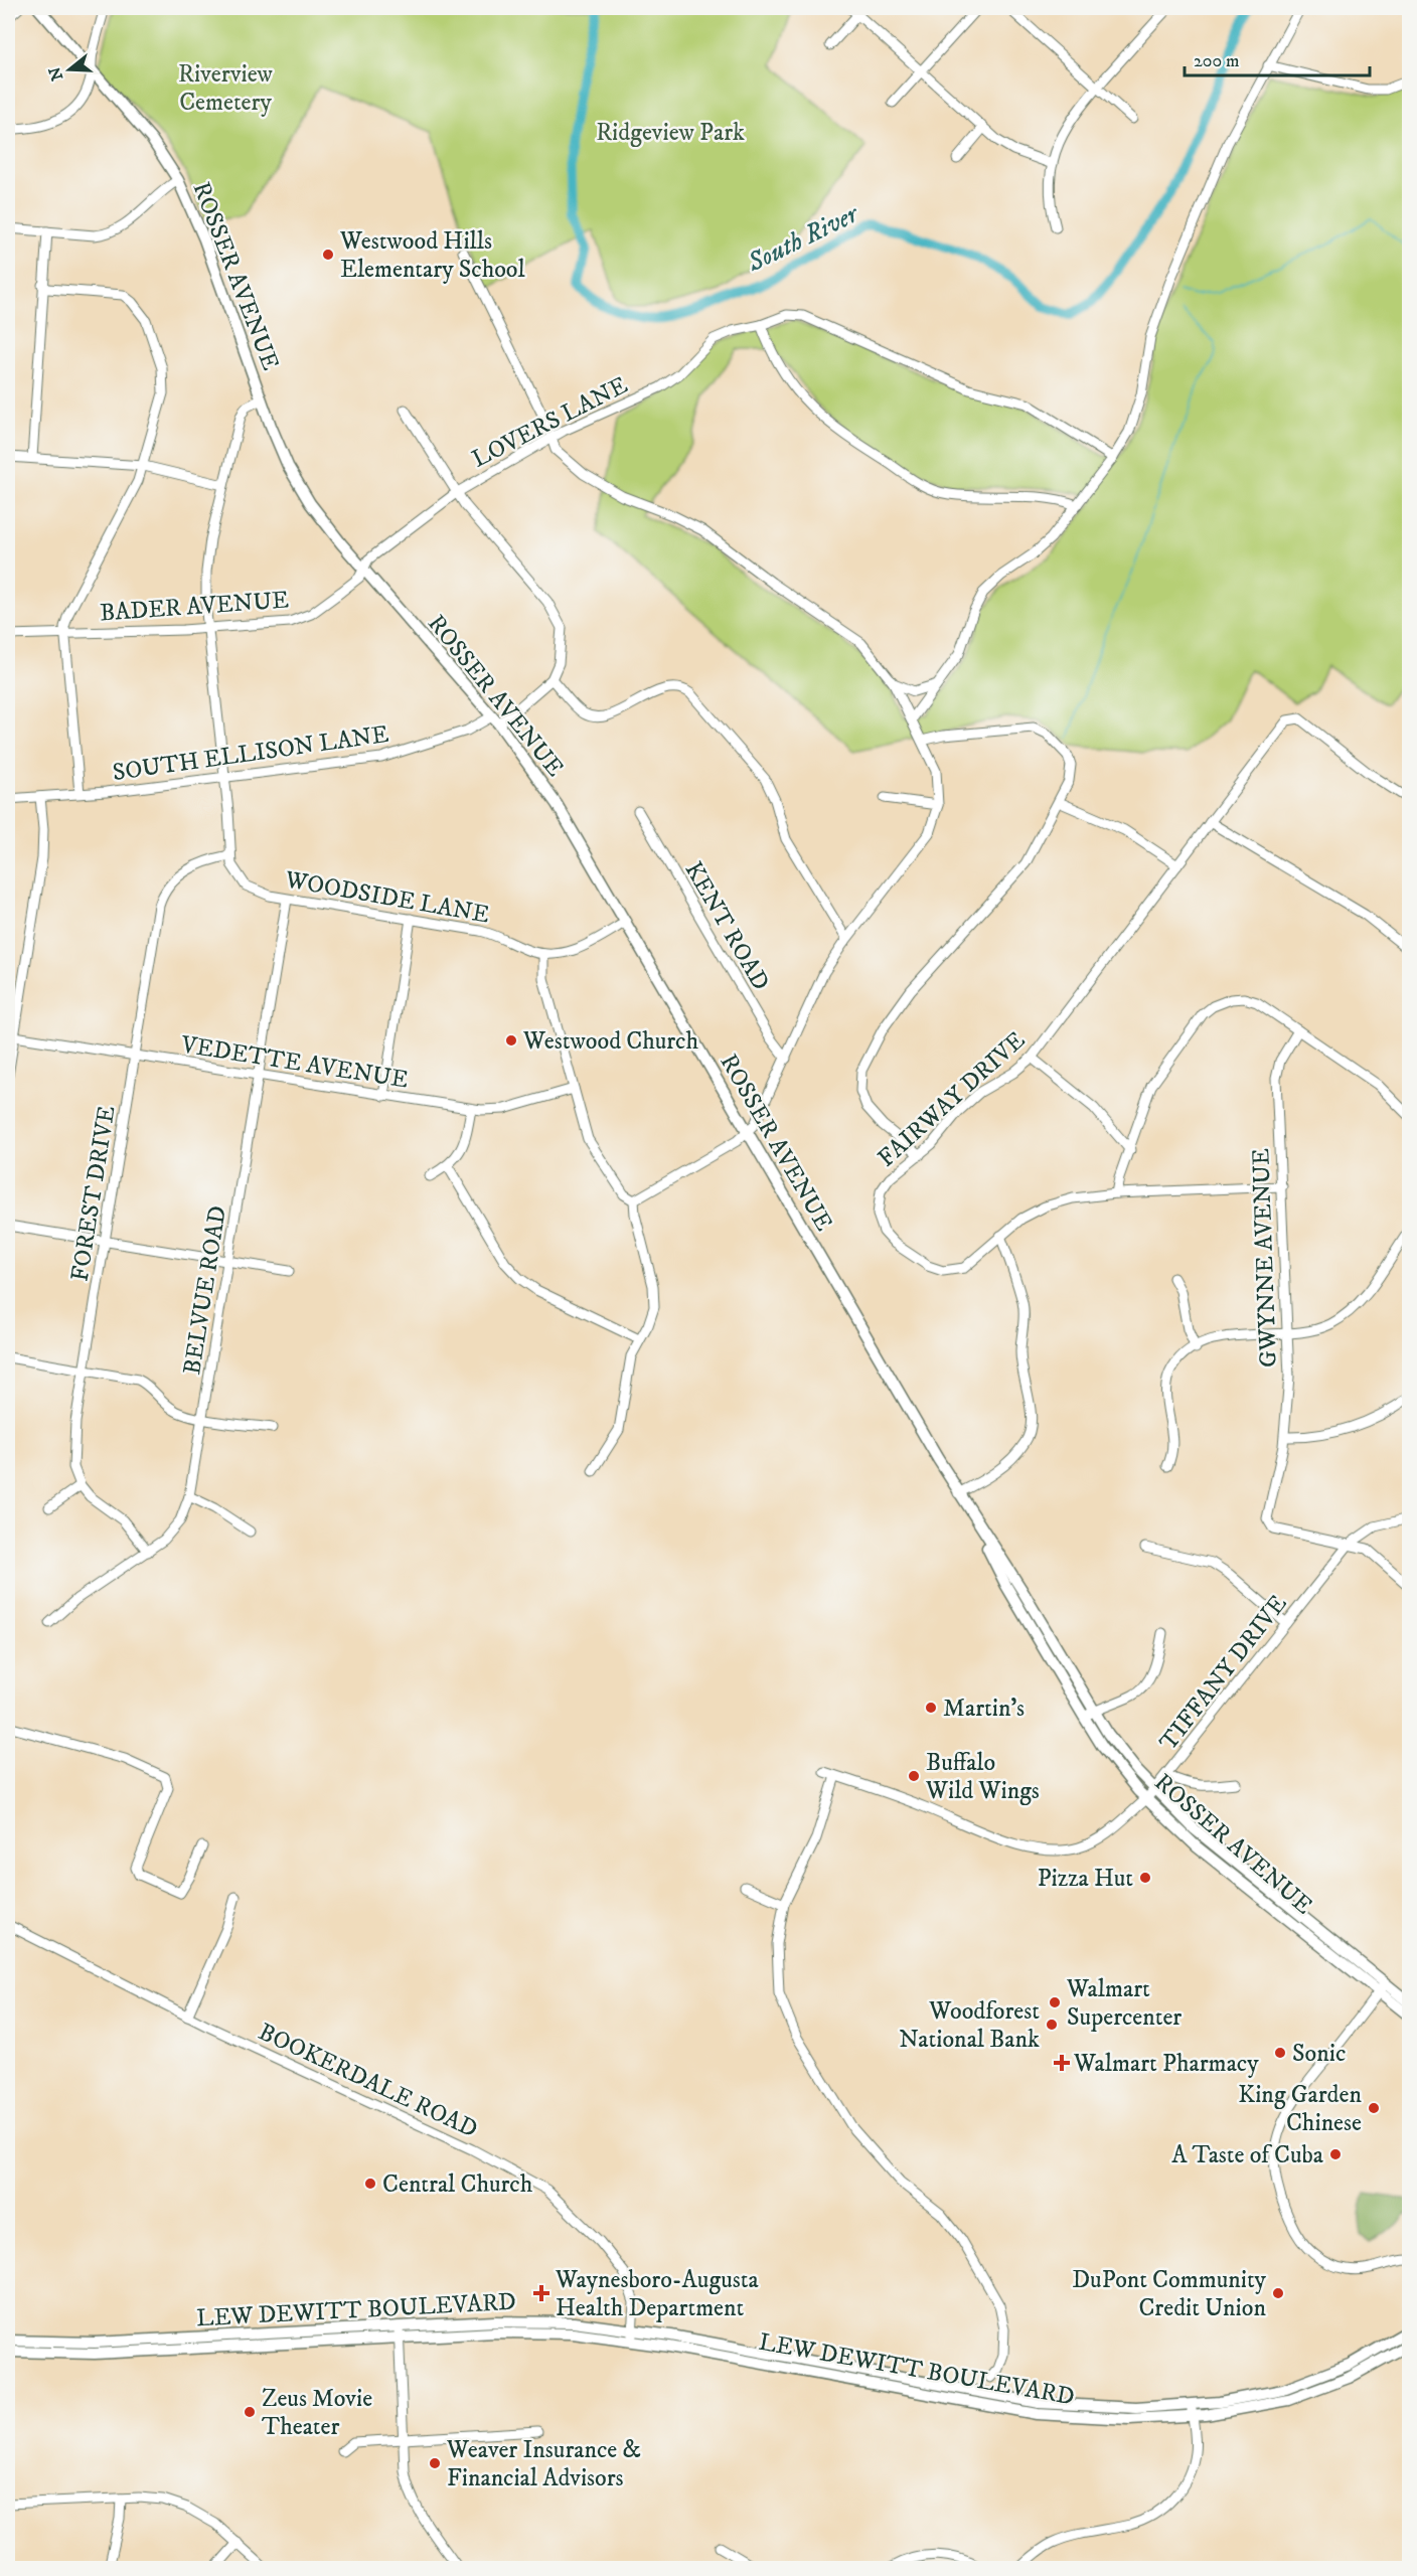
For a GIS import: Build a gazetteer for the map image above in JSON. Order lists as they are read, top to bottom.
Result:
{
  "streets": {
    "main road": ["ROSSER AVENUE", "LEW DEWITT BOULEVARD"],
    "street": [
      "LOVERS LANE",
      "BADER AVENUE",
      "SOUTH ELLISON LANE",
      "WOODSIDE LANE",
      "KENT ROAD",
      "VEDETTE AVENUE",
      "FAIRWAY DRIVE",
      "FOREST DRIVE",
      "GWYNNE AVENUE",
      "BELVUE ROAD",
      "TIFFANY DRIVE",
      "BOOKERDALE ROAD"
    ]
  },
  "crossings": [
    ["ROSSER AVENUE", "LOVERS LANE"],
    ["ROSSER AVENUE", "BADER AVENUE"],
    ["ROSSER AVENUE", "SOUTH ELLISON LANE"],
    ["ROSSER AVENUE", "WOODSIDE LANE"],
    ["ROSSER AVENUE", "TIFFANY DRIVE"],
    ["LOVERS LANE", "BADER AVENUE"],
    ["SOUTH ELLISON LANE", "WOODSIDE LANE"],
    ["WOODSIDE LANE", "FOREST DRIVE"],
    ["WOODSIDE LANE", "BELVUE ROAD"],
    ["VEDETTE AVENUE", "FOREST DRIVE"],
    ["VEDETTE AVENUE", "BELVUE ROAD"],
    ["FAIRWAY DRIVE", "GWYNNE AVENUE"],
    ["GWYNNE AVENUE", "TIFFANY DRIVE"],
    ["BOOKERDALE ROAD", "LEW DEWITT BOULEVARD"]
  ],
  "water": ["South River"],
  "parks": ["Riverview Cemetery", "Ridgeview Park"],
  "places": {
    "other": [
      "Westwood Hills Elementary School",
      "Westwood Church",
      "Martin's",
      "Buffalo Wild Wings",
      "Pizza Hut",
      "Walmart Supercenter",
      "Woodforest National Bank",
      "Sonic",
      "King Garden Chinese",
      "A Taste of Cuba",
      "Central Church",
      "DuPont Community Credit Union",
      "Zeus Movie Theater",
      "Weaver Insurance & Financial Advisors"
    ],
    "health": ["Walmart Pharmacy", "Waynesboro-Augusta Health Department"]
  },
  "scale_bar": "200 m",
  "north": "left"
}
